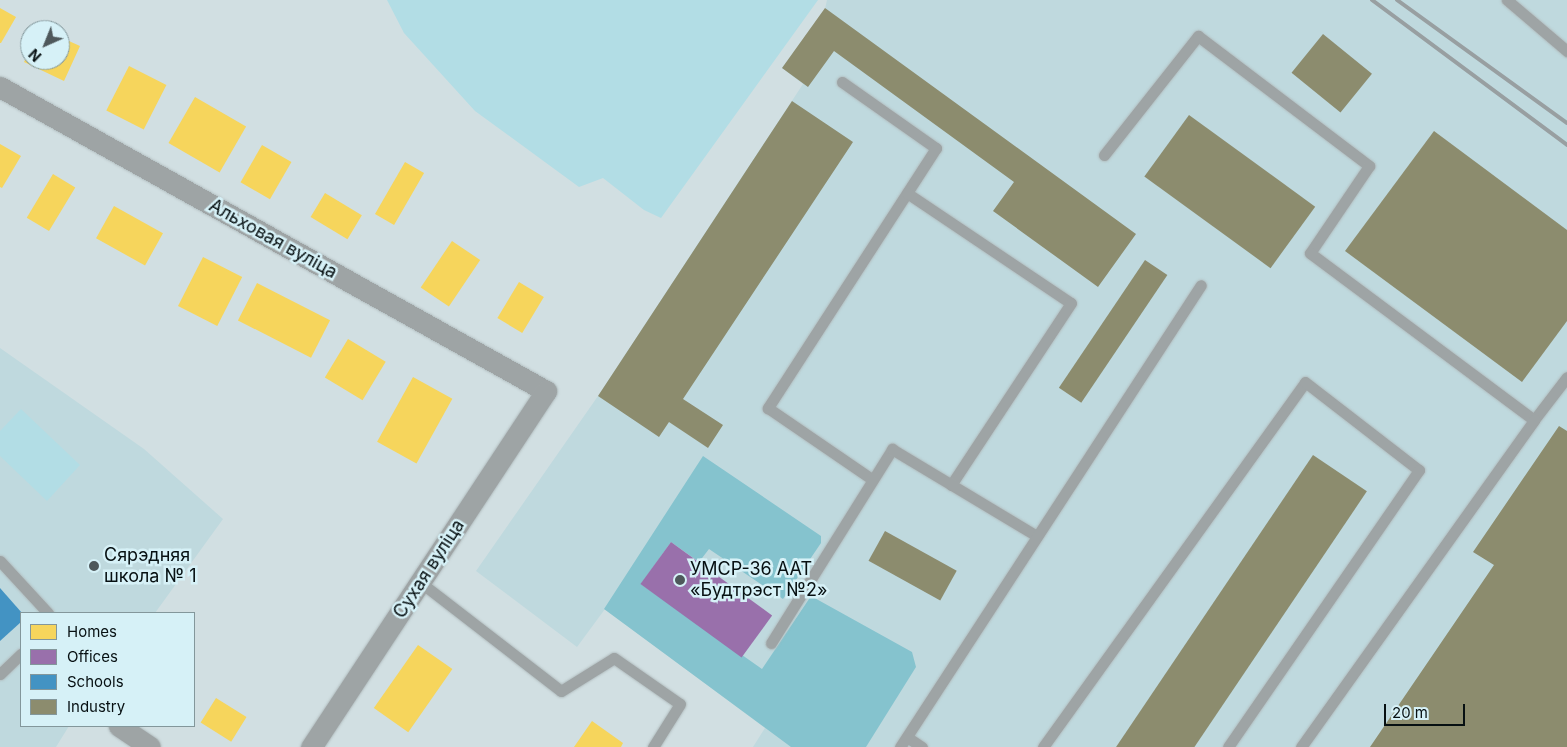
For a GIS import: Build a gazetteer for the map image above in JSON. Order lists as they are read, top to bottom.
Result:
{
  "streets": {
    "street": ["Альховая вуліца", "Сухая вуліца"]
  },
  "crossings": [
    ["Альховая вуліца", "Сухая вуліца"]
  ],
  "places": ["Сярэдняя школа № 1", "УМСР-36 ААТ «Будтрэст №2»"],
  "legend": [
    "Homes",
    "Offices",
    "Schools",
    "Industry"
  ],
  "scale_bar": "20 m",
  "north": "bottom left"
}
